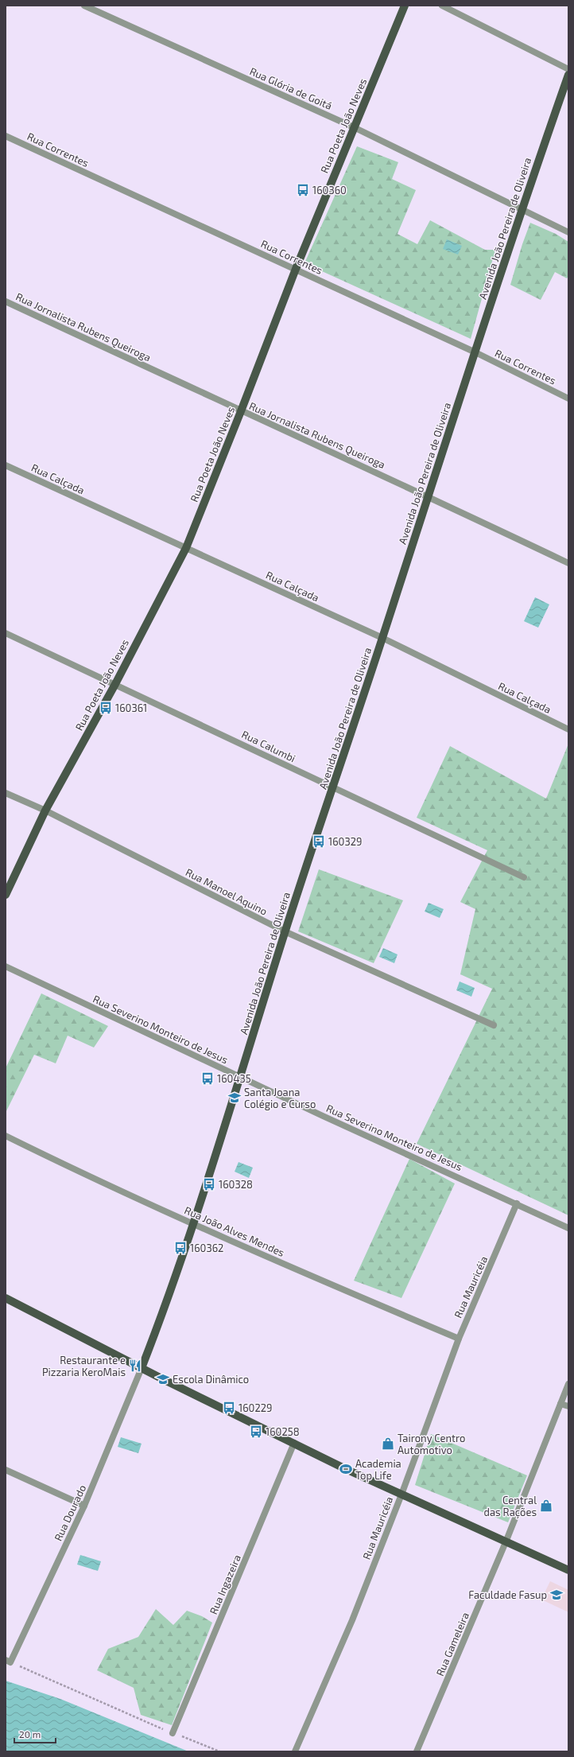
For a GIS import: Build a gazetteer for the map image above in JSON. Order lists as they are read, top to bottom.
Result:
{
  "streets": {
    "main road": ["Rua Poeta João Neves", "Avenida João Pereira de Oliveira"],
    "street": [
      "Rua Glória de Goitá",
      "Rua Correntes",
      "Rua Jornalista Rubens Queiroga",
      "Rua Calçada",
      "Rua Calumbi",
      "Rua Manoel Aquino",
      "Rua Severino Monteiro de Jesus",
      "Rua João Alves Mendes",
      "Rua Mauricéia",
      "Rua Dourado",
      "Rua Ingazeira",
      "Rua Gameleira"
    ]
  },
  "crossings": [
    ["Rua Glória de Goitá", "Rua Poeta João Neves"],
    ["Rua Glória de Goitá", "Avenida João Pereira de Oliveira"],
    ["Rua Poeta João Neves", "Rua Correntes"],
    ["Rua Poeta João Neves", "Rua Jornalista Rubens Queiroga"],
    ["Rua Poeta João Neves", "Rua Calçada"],
    ["Rua Poeta João Neves", "Rua Calumbi"],
    ["Rua Poeta João Neves", "Rua Manoel Aquino"],
    ["Rua Correntes", "Avenida João Pereira de Oliveira"],
    ["Avenida João Pereira de Oliveira", "Rua Jornalista Rubens Queiroga"],
    ["Avenida João Pereira de Oliveira", "Rua Calçada"],
    ["Avenida João Pereira de Oliveira", "Rua Calumbi"],
    ["Avenida João Pereira de Oliveira", "Rua Manoel Aquino"],
    ["Avenida João Pereira de Oliveira", "Rua Severino Monteiro de Jesus"],
    ["Avenida João Pereira de Oliveira", "Rua João Alves Mendes"],
    ["Avenida João Pereira de Oliveira", "Rua Dourado"],
    ["Rua Severino Monteiro de Jesus", "Rua Mauricéia"],
    ["Rua João Alves Mendes", "Rua Mauricéia"]
  ],
  "places": {
    "bus stop": [
      "160360",
      "160361",
      "160329",
      "160435",
      "160328",
      "160362",
      "160229",
      "160258"
    ],
    "school or university": ["Santa Joana Colégio e Curso", "Escola Dinâmico", "Faculdade Fasup"],
    "restaurant": ["Restaurante e Pizzaria KeroMais"],
    "shop": ["Tairony Centro Automotivo", "Central das Rações"],
    "sports": ["Academia Top Life"]
  },
  "scale_bar": "20 m"
}
